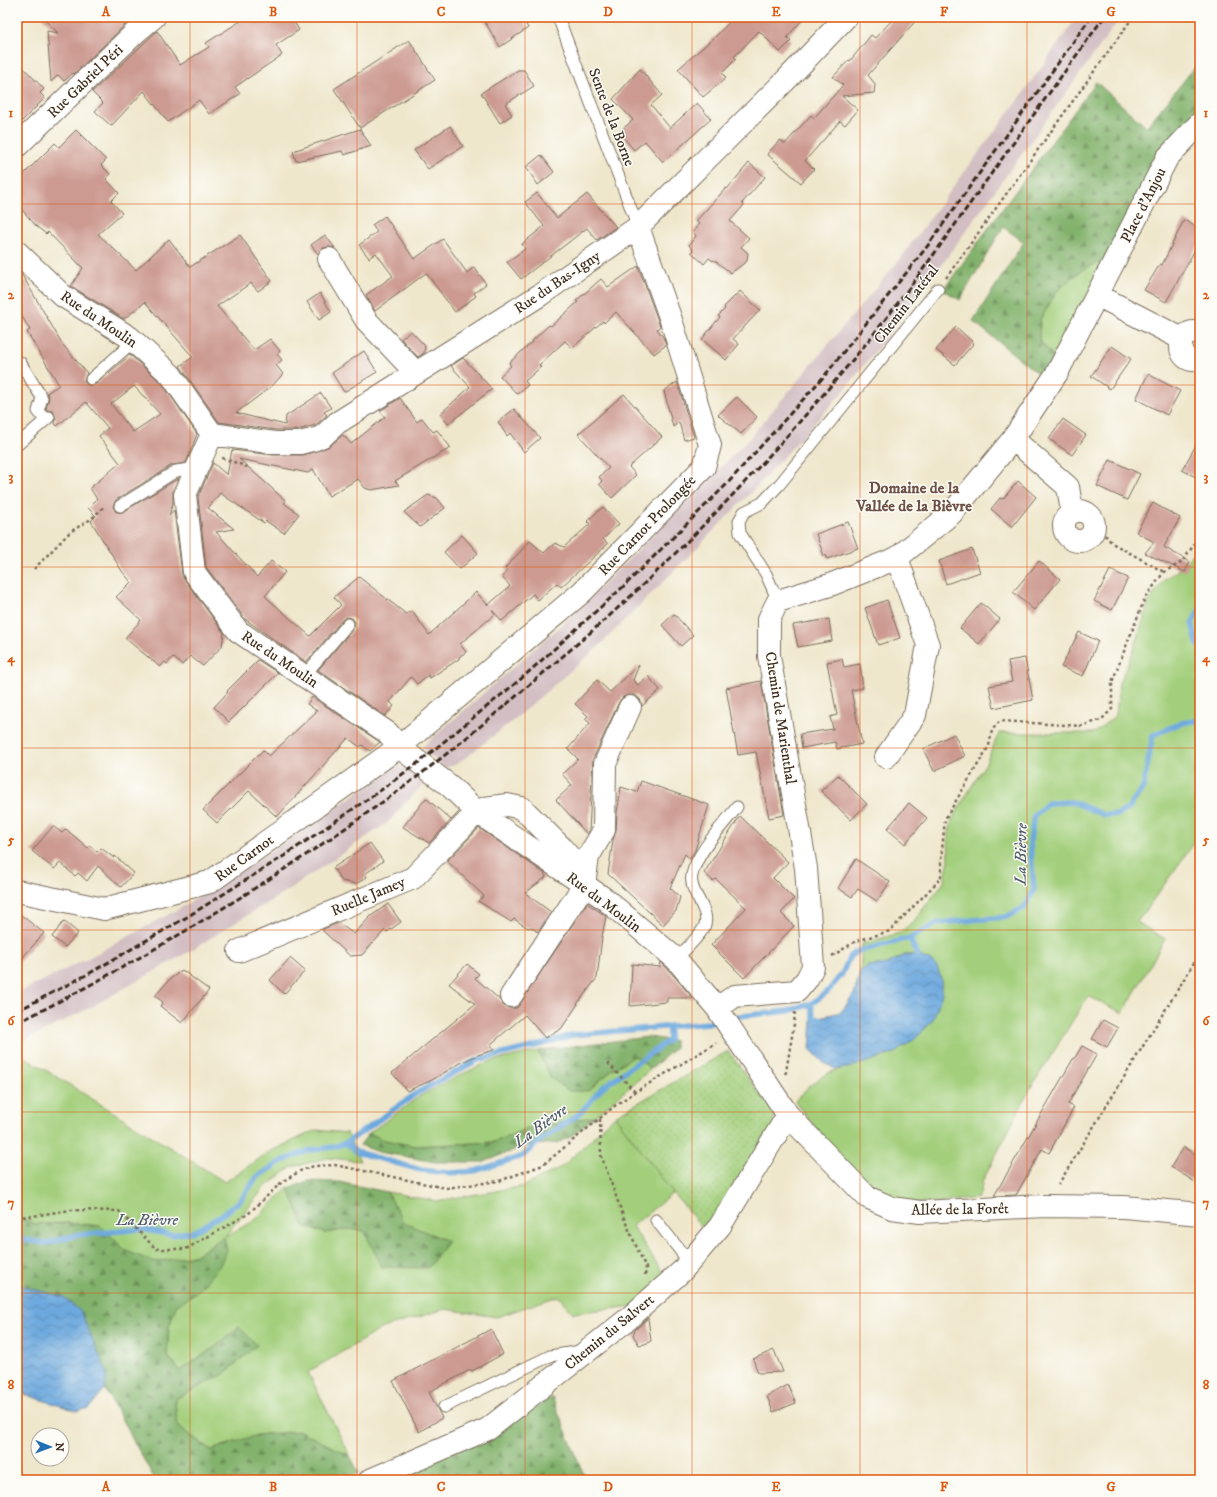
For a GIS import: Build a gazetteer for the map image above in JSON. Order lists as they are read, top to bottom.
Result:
{
  "streets": {
    "street": [
      "Rue Gabriel Péri",
      "Place d'Anjou",
      "Rue du Bas-Igny",
      "Rue du Moulin",
      "Rue Carnot Prolongée",
      "Chemin de Marienthal",
      "Rue Carnot",
      "Ruelle Jamey",
      "Allée de la Forêt",
      "Chemin du Salvert"
    ],
    "lane": ["Sente de la Borne", "Chemin Latéral"]
  },
  "crossings": [
    ["Sente de la Borne", "Rue du Bas-Igny"],
    ["Sente de la Borne", "Rue Carnot Prolongée"],
    ["Rue du Bas-Igny", "Rue du Moulin"],
    ["Rue du Bas-Igny", "Rue Carnot Prolongée"],
    ["Chemin Latéral", "Chemin de Marienthal"],
    ["Rue du Moulin", "Rue Carnot Prolongée"],
    ["Rue du Moulin", "Rue Carnot"],
    ["Rue du Moulin", "Ruelle Jamey"],
    ["Rue du Moulin", "Allée de la Forêt"],
    ["Rue Carnot Prolongée", "Rue Carnot"],
    ["Allée de la Forêt", "Chemin du Salvert"]
  ],
  "districts": ["Domaine de la Vallée de la Bièvre"],
  "water": ["La Bièvre"],
  "north": "right",
  "grid": {
    "columns": [
      "A",
      "B",
      "C",
      "D",
      "E",
      "F",
      "G"
    ],
    "rows": [
      "1",
      "2",
      "3",
      "4",
      "5",
      "6",
      "7",
      "8"
    ]
  }
}
